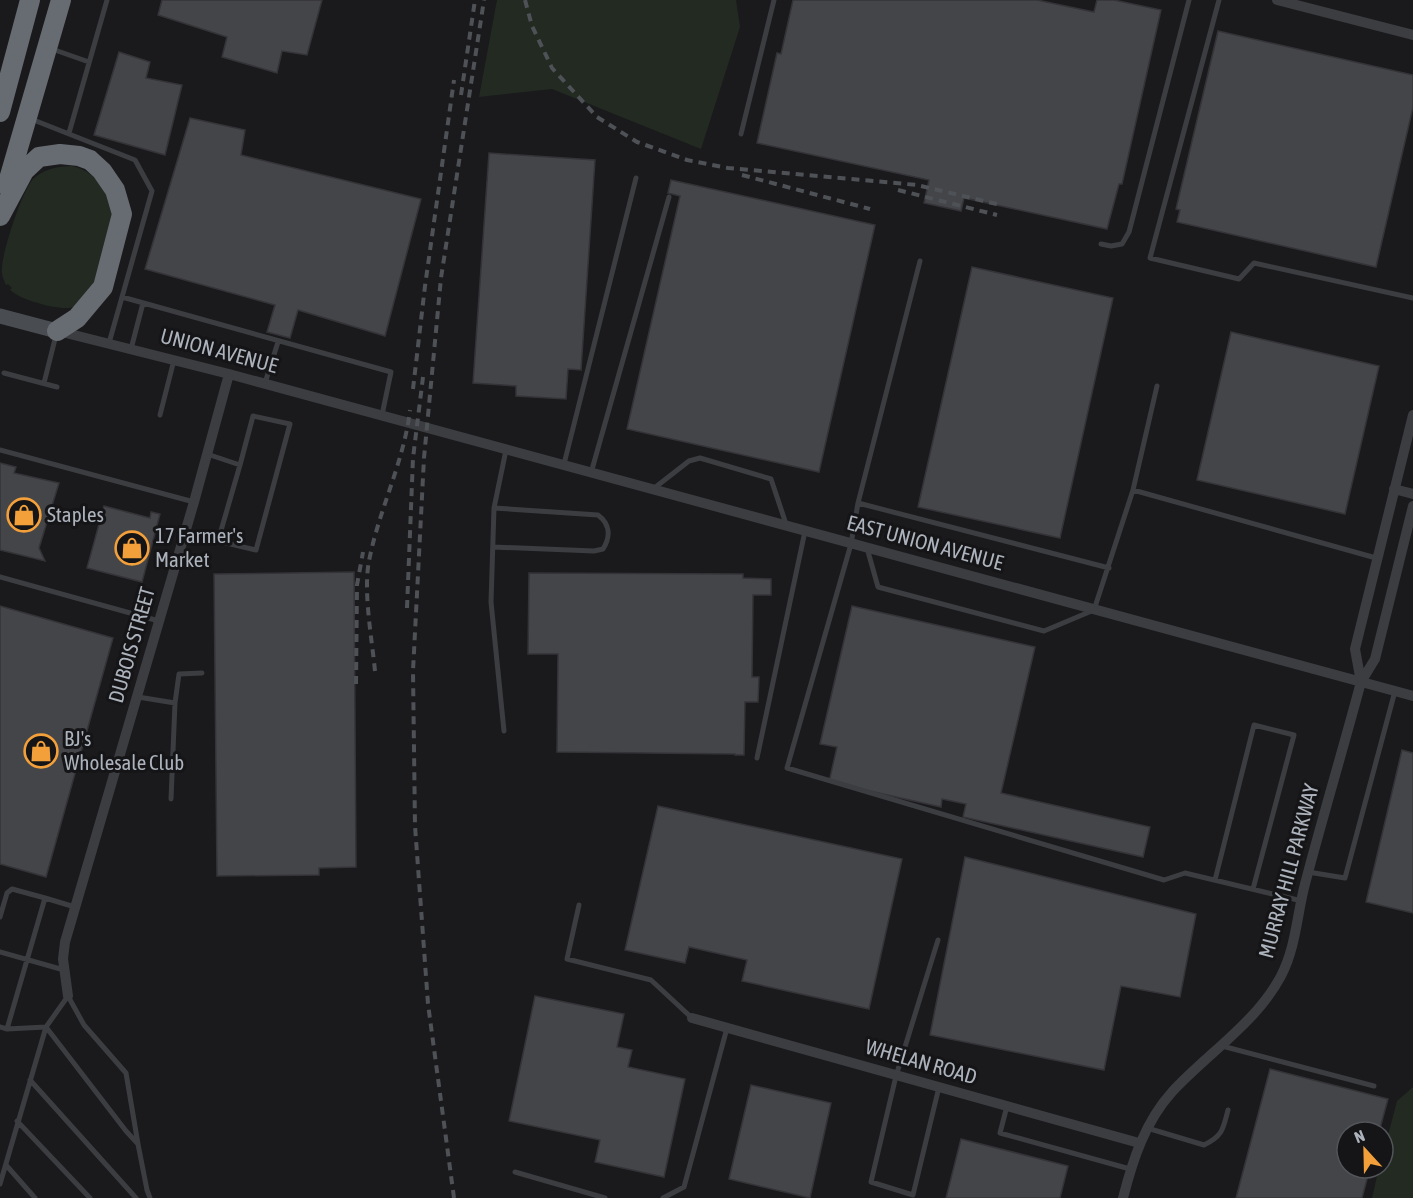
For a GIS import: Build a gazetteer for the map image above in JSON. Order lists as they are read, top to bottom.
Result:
{
  "streets": {
    "street": [
      "UNION AVENUE",
      "EAST UNION AVENUE",
      "DUBOIS STREET",
      "MURRAY HILL PARKWAY",
      "WHELAN ROAD"
    ]
  },
  "crossings": [
    ["UNION AVENUE", "EAST UNION AVENUE"],
    ["UNION AVENUE", "DUBOIS STREET"],
    ["EAST UNION AVENUE", "MURRAY HILL PARKWAY"],
    ["MURRAY HILL PARKWAY", "WHELAN ROAD"]
  ],
  "places": {
    "shop": ["Staples", "17 Farmer's Market", "BJ's Wholesale Club"]
  },
  "north": "top"
}
